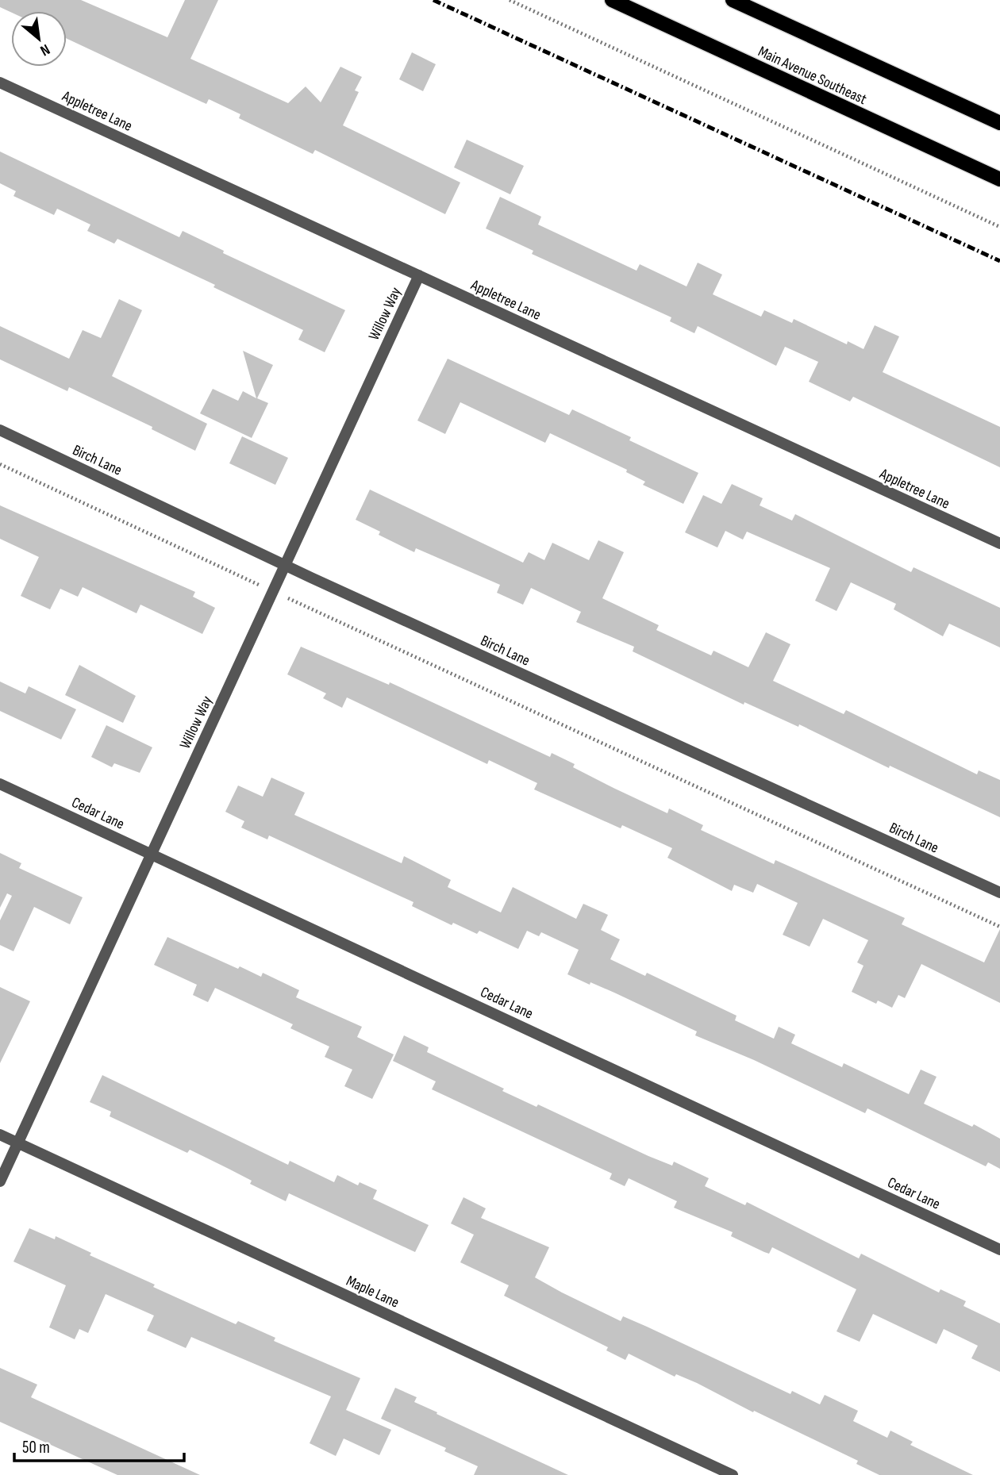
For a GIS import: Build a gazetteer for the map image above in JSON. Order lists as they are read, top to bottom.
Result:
{
  "streets": {
    "main road": ["Main Avenue Southeast"],
    "street": [
      "Appletree Lane",
      "Willow Way",
      "Birch Lane",
      "Cedar Lane",
      "Maple Lane"
    ]
  },
  "crossings": [
    ["Appletree Lane", "Willow Way"],
    ["Willow Way", "Birch Lane"],
    ["Willow Way", "Cedar Lane"],
    ["Willow Way", "Maple Lane"]
  ],
  "scale_bar": "50 m",
  "north": "bottom right"
}
